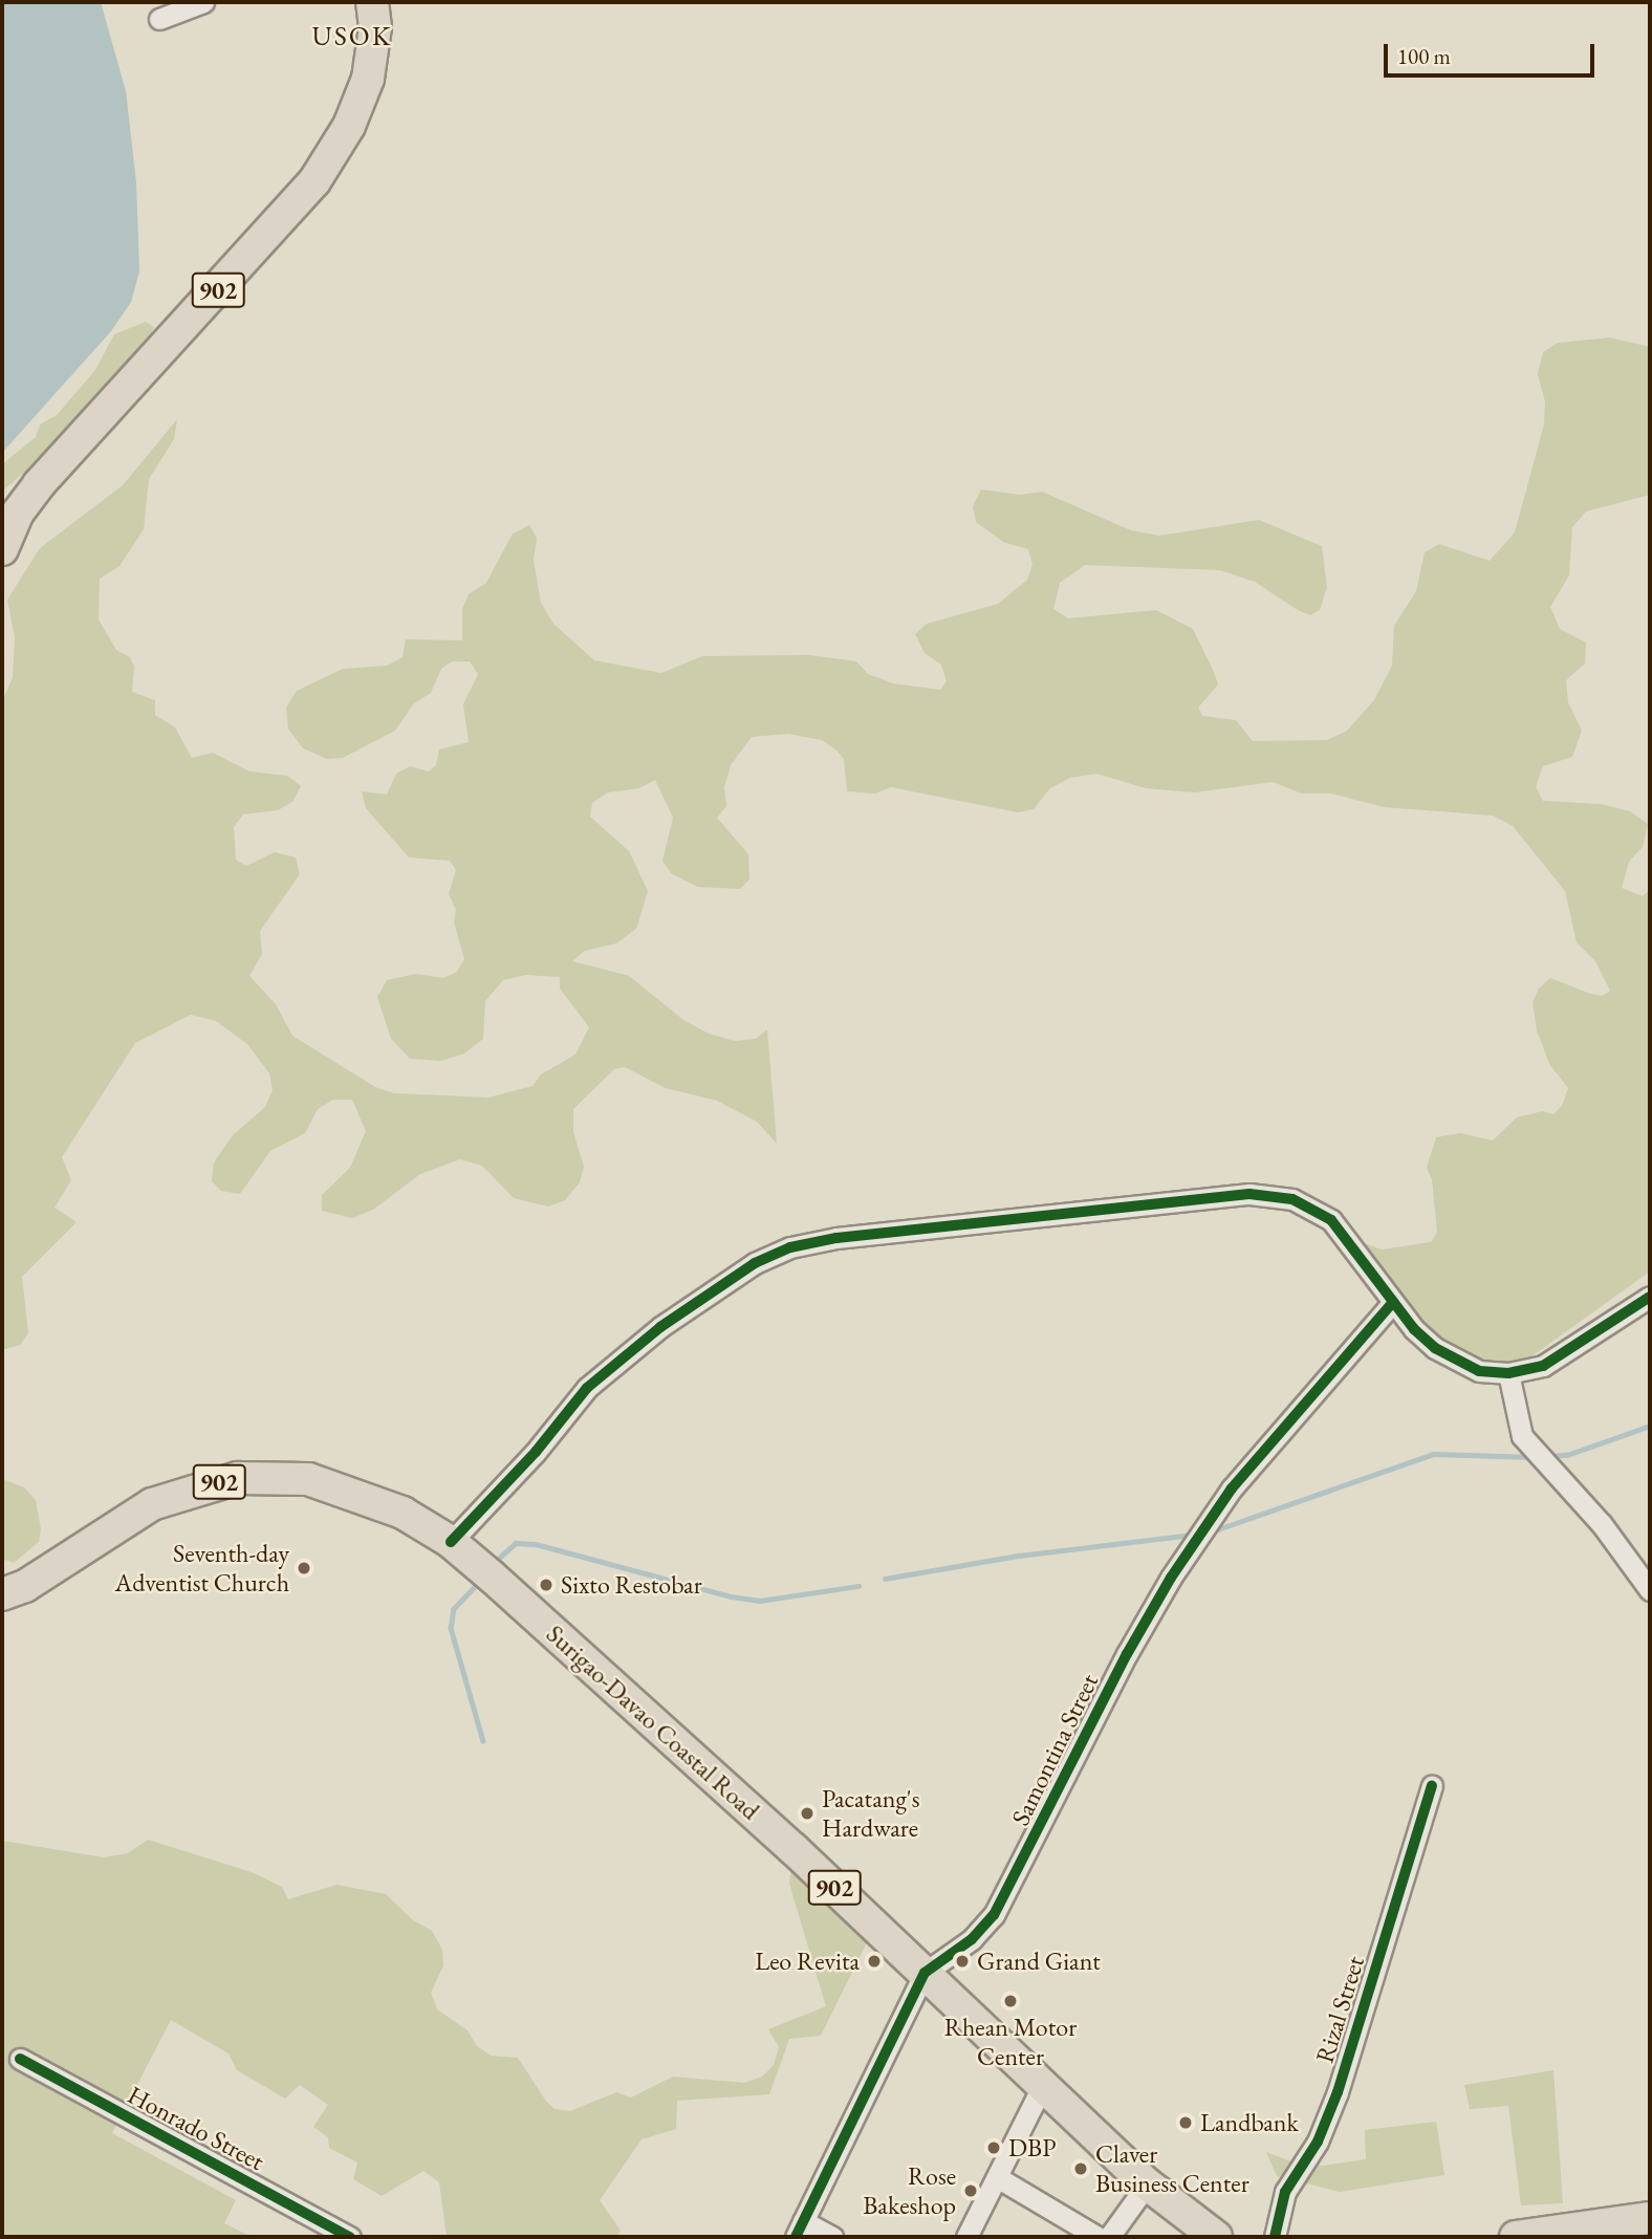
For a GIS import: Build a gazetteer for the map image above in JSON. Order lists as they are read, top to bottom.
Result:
{
  "streets": {
    "highway": ["902", "Surigao-Davao Coastal Road"],
    "street": ["Samontina Street", "Rizal Street", "Honrado Street"]
  },
  "crossings": [
    ["Surigao-Davao Coastal Road", "Samontina Street"]
  ],
  "districts": ["USOK"],
  "places": [
    "Seventh-day Adventist Church",
    "Sixto Restobar",
    "Pacatang's Hardware",
    "Leo Revita",
    "Grand Giant",
    "Rhean Motor Center",
    "Landbank",
    "DBP",
    "Claver Business Center",
    "Rose Bakeshop"
  ],
  "scale_bar": "100 m"
}
